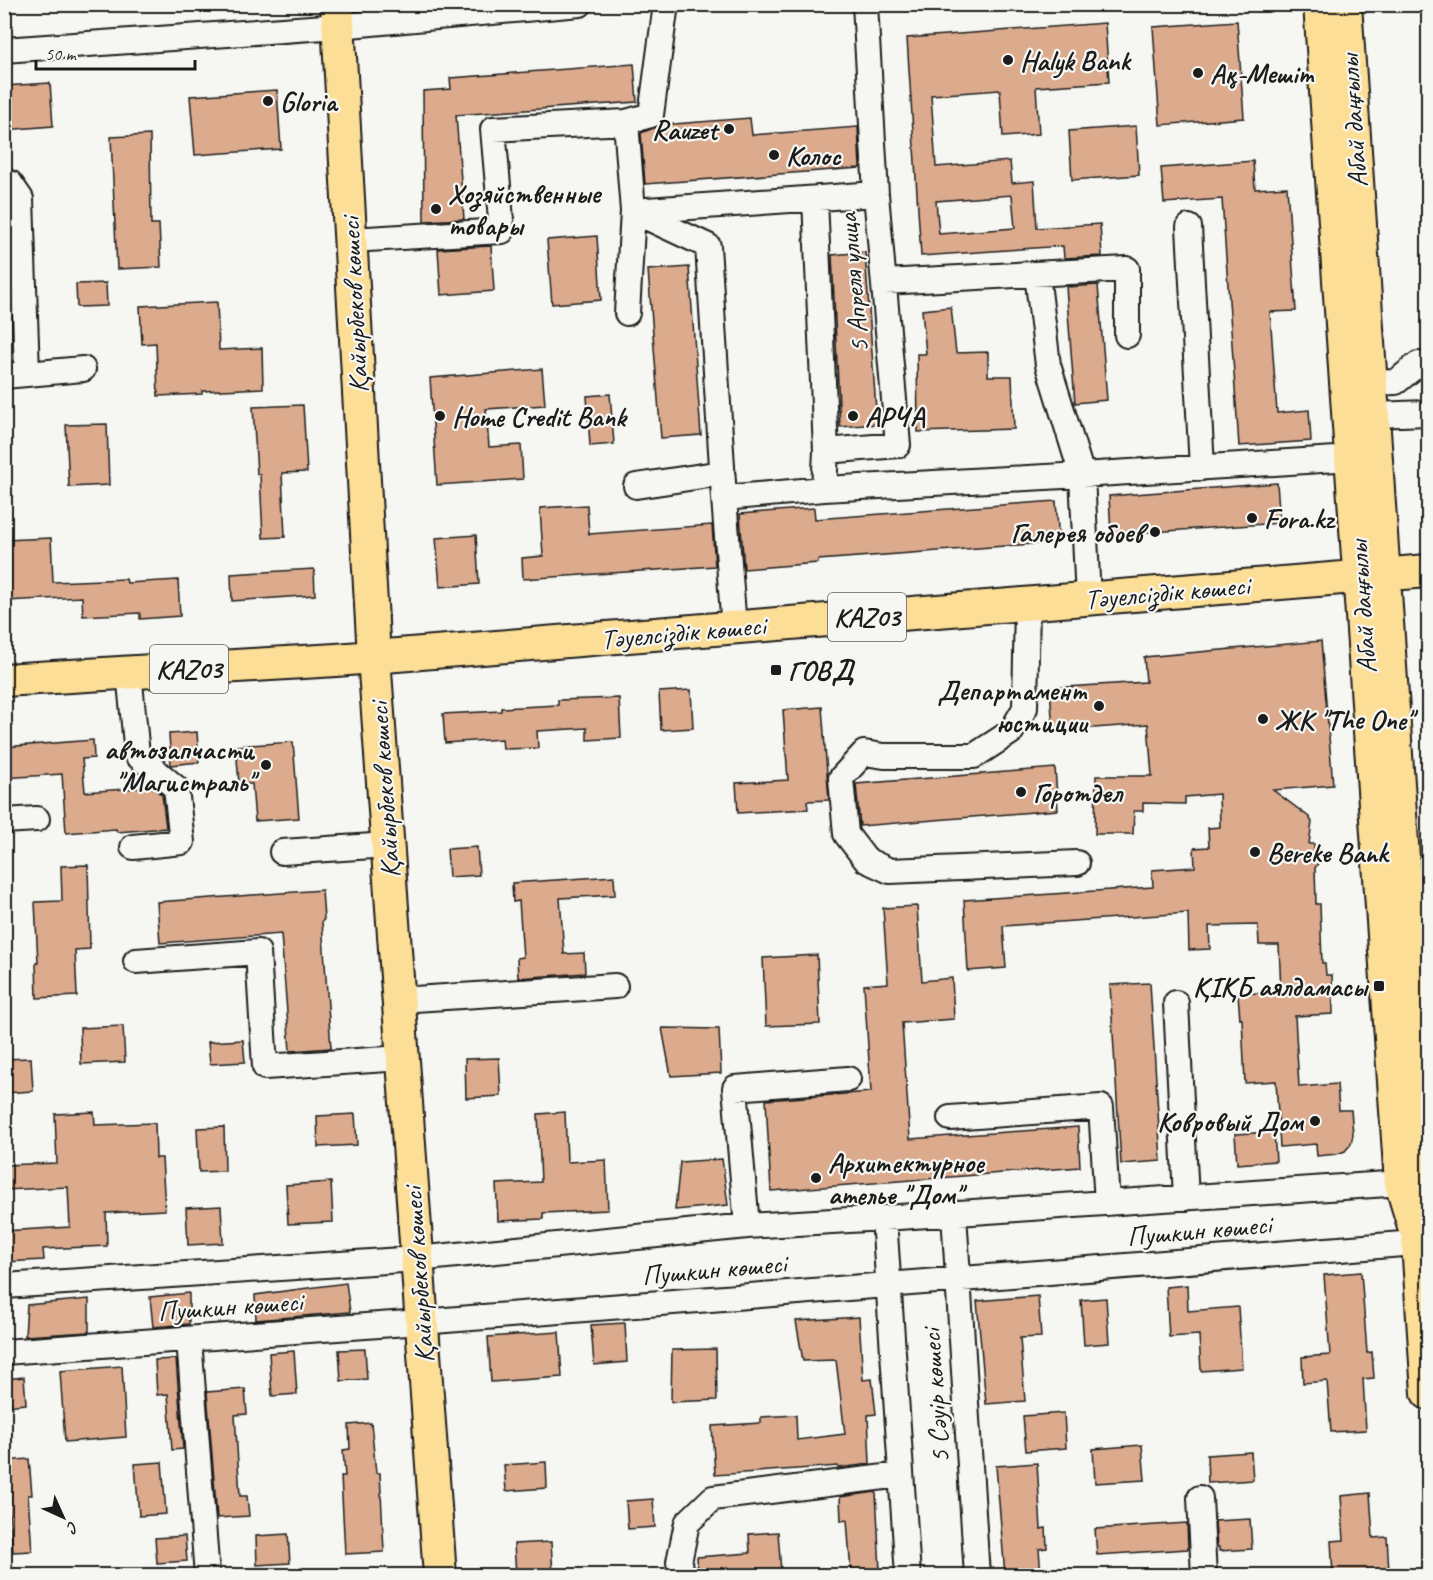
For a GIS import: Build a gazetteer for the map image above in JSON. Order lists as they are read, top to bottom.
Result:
{
  "streets": {
    "main road": [
      "Абай даңғылы",
      "Қайырбеков көшесі",
      "Тәуелсіздік көшесі",
      "KАZ03"
    ],
    "street": ["5 Апреля улица", "Пушкин көшесі", "5 Сәуір көшесі"]
  },
  "crossings": [
    ["Абай даңғылы", "Тәуелсіздік көшесі"],
    ["Абай даңғылы", "Пушкин көшесі"],
    ["Қайырбеков көшесі", "Тәуелсіздік көшесі"],
    ["Қайырбеков көшесі", "Пушкин көшесі"],
    ["Пушкин көшесі", "5 Сәуір көшесі"]
  ],
  "places": {
    "other": [
      "Halyk Bank",
      "Ақ-Мешіт",
      "Gloria",
      "Rauzet",
      "Колос",
      "Хозяйственные товары",
      "Home Credit Bank",
      "АРЧА",
      "Fora.kz",
      "Галерея обоев",
      "Департамент юстиции",
      "ЖК \"The One\"",
      "автозапчасти \"Магистраль\"",
      "Горотдел",
      "Bereke Bank",
      "Ковровый Дом",
      "Архитектурное ателье \"Дом\""
    ],
    "transit": ["ГОВД", "ҚІҚБ аялдамасы"]
  },
  "scale_bar": "50 m",
  "north": "bottom right"
}
